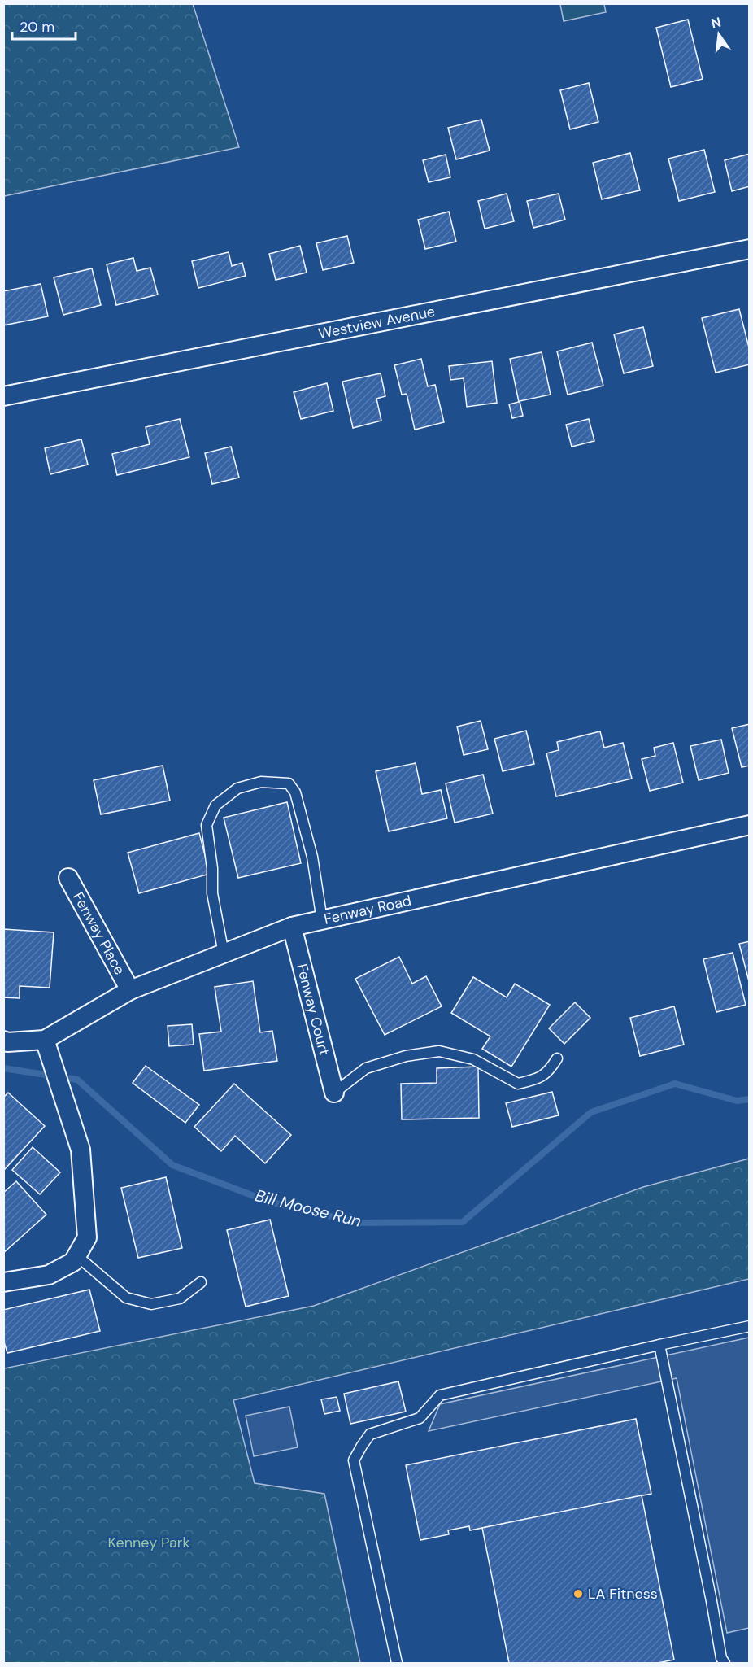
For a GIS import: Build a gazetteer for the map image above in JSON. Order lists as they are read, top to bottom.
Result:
{
  "streets": {
    "street": [
      "Westview Avenue",
      "Fenway Road",
      "Fenway Place",
      "Fenway Court"
    ]
  },
  "crossings": [
    ["Fenway Road", "Fenway Place"],
    ["Fenway Road", "Fenway Court"]
  ],
  "water": ["Bill Moose Run"],
  "parks": ["Kenney Park"],
  "places": ["LA Fitness"],
  "scale_bar": "20 m",
  "north": "top"
}
